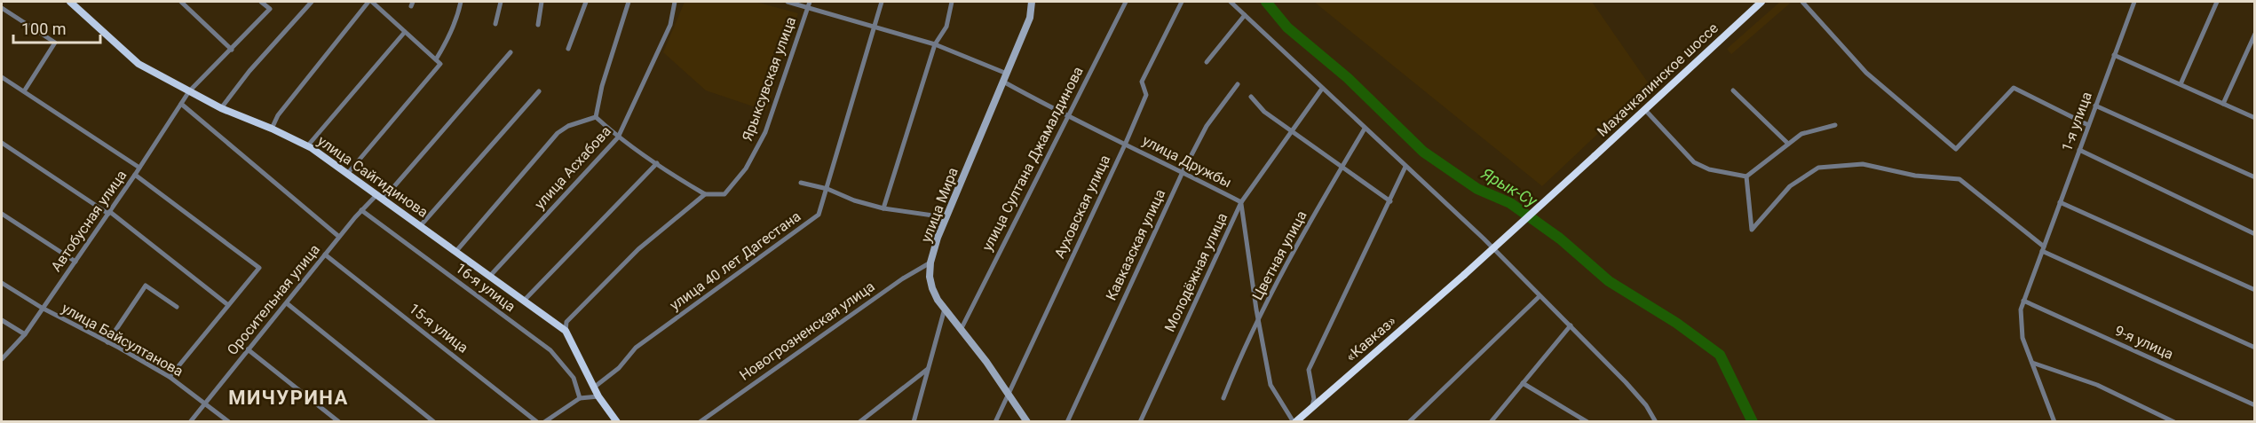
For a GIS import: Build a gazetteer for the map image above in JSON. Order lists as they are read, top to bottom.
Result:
{
  "streets": {
    "highway": ["Махачкалинское шоссе", "«Кавказ»"],
    "main road": ["улица Сайгидинова", "улица Мира"],
    "street": [
      "Ярыксувская улица",
      "1-я улица",
      "улица Султана Джамалдинова",
      "улица Дружбы",
      "улица Асхабова",
      "Ауховская улица",
      "Автобусная улица",
      "Кавказская улица",
      "Цветная улица",
      "улица 40 лет Дагестана",
      "Молодёжная улица",
      "16-я улица",
      "Оросительная улица",
      "15-я улица",
      "Новогрозненская улица",
      "улица Байсултанова",
      "9-я улица"
    ]
  },
  "crossings": [
    ["Ярыксувская улица", "улица Сайгидинова"],
    ["Махачкалинское шоссе", "«Кавказ»"],
    ["1-я улица", "9-я улица"],
    ["улица Султана Джамалдинова", "улица Дружбы"],
    ["улица Султана Джамалдинова", "улица Мира"],
    ["улица Дружбы", "улица Мира"],
    ["улица Дружбы", "Ауховская улица"],
    ["улица Дружбы", "Кавказская улица"],
    ["улица Дружбы", "Цветная улица"],
    ["улица Дружбы", "Молодёжная улица"],
    ["улица Дружбы", "«Кавказ»"],
    ["улица Асхабова", "улица Сайгидинова"],
    ["улица Сайгидинова", "Автобусная улица"],
    ["улица Сайгидинова", "улица 40 лет Дагестана"],
    ["улица Сайгидинова", "Оросительная улица"],
    ["улица Мира", "Ауховская улица"],
    ["улица Мира", "Новогрозненская улица"],
    ["Автобусная улица", "улица Байсултанова"],
    ["16-я улица", "Оросительная улица"],
    ["Оросительная улица", "15-я улица"],
    ["Оросительная улица", "улица Байсултанова"]
  ],
  "districts": ["МИЧУРИНА"],
  "water": ["Ярык-Су"],
  "scale_bar": "100 m"
}
